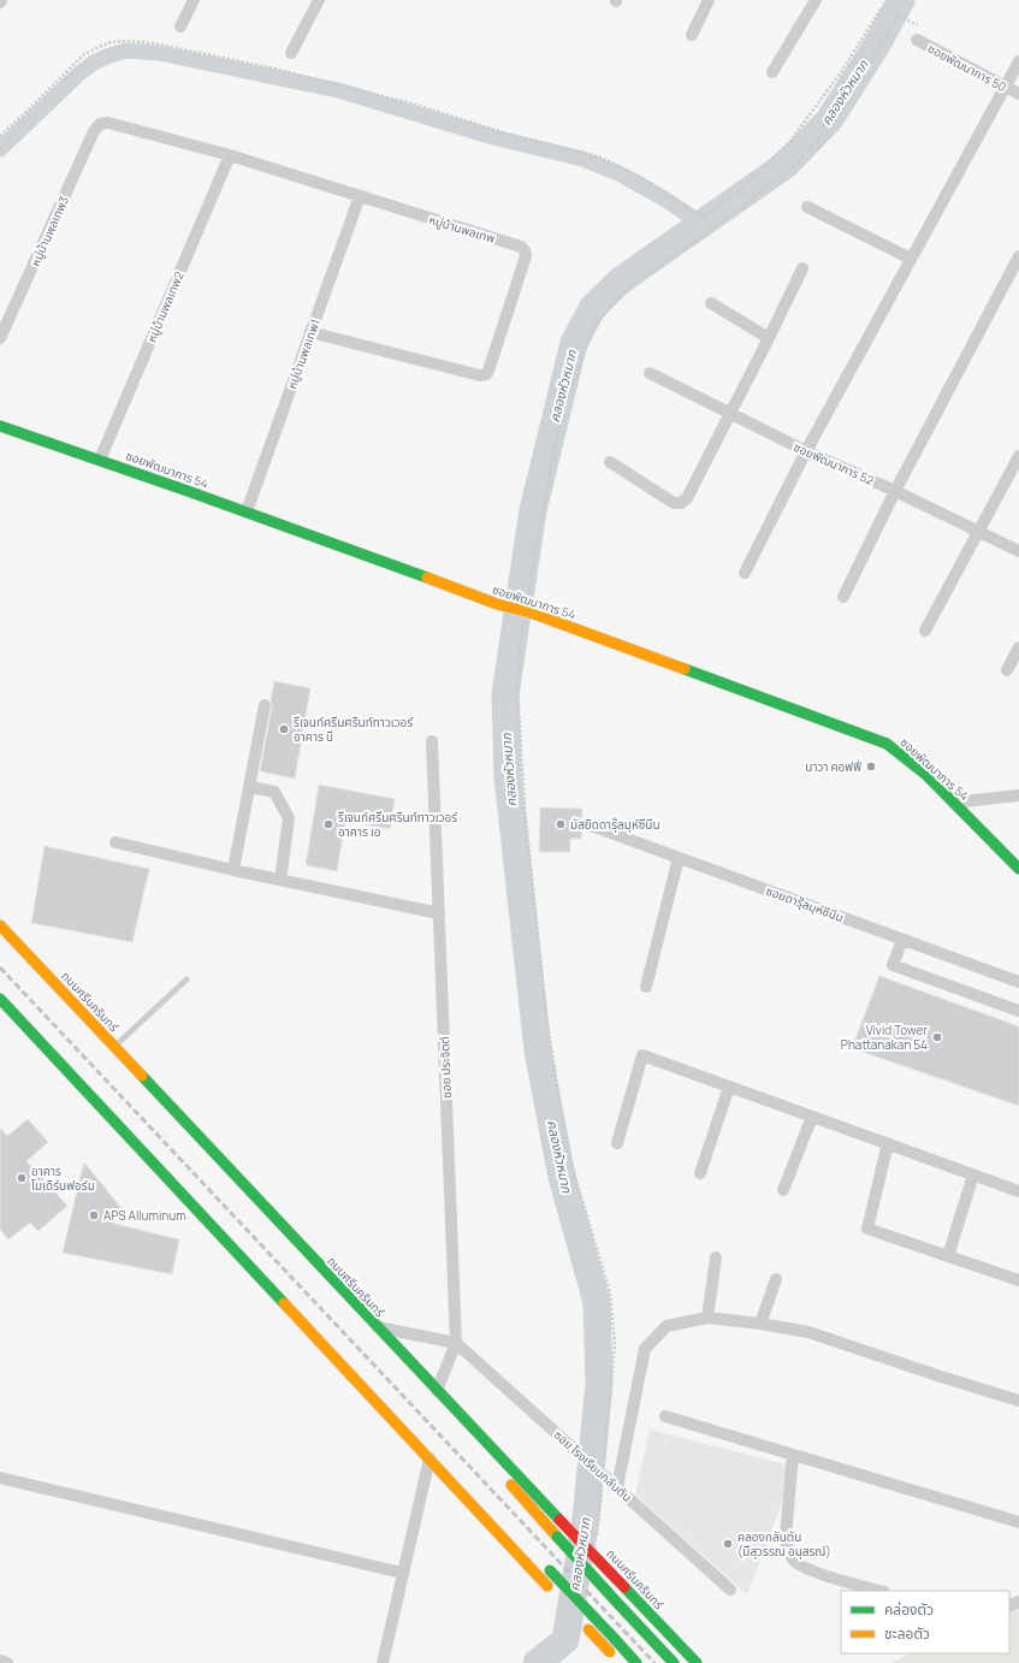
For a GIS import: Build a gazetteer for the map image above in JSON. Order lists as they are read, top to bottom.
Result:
{
  "streets": {
    "main road": ["ซอยพัฒนาการ 54", "ถนนศรีนครินทร์"],
    "street": [
      "ซอยพัฒนาการ 50",
      "หมู่บ้านพลเทพ",
      "หมู่บ้านพลเทพ3",
      "หมู่บ้านพลเทพ2",
      "หมู่บ้านพลเทพ1",
      "ซอยพัฒนาการ 52",
      "ซอยดารุ๊ลมุห์ซีนีน",
      "ซอย ประจิตต์",
      "ซอย โรงเรียนกลันตัน"
    ]
  },
  "crossings": [
    ["หมู่บ้านพลเทพ", "หมู่บ้านพลเทพ3"],
    ["หมู่บ้านพลเทพ", "หมู่บ้านพลเทพ2"],
    ["หมู่บ้านพลเทพ", "หมู่บ้านพลเทพ1"],
    ["หมู่บ้านพลเทพ2", "ซอยพัฒนาการ 54"],
    ["หมู่บ้านพลเทพ1", "ซอยพัฒนาการ 54"],
    ["ถนนศรีนครินทร์", "ซอย ประจิตต์"],
    ["ซอย ประจิตต์", "ซอย โรงเรียนกลันตัน"]
  ],
  "water": ["คลองหัวหมาก"],
  "places": [
    "รีเจนท์ศรีนศรินท์ทาวเวอร์ อาคาร บี",
    "นาวา คอฟฟี่",
    "รีเจนท์ศรีนศรินท์ทาวเวอร์ อาคาร เอ",
    "มัสยิดดารุ๊ลมุห์ซีนีน",
    "Vivid Tower Phattanakan 54",
    "อาคาร โมเดิร์นฟอร์ม",
    "APS Alluminum",
    "คลองกลันตัน (มีสุวรรณ อนุสรณ์)"
  ],
  "legend": ["คล่องตัว", "ชะลอตัว"]
}
